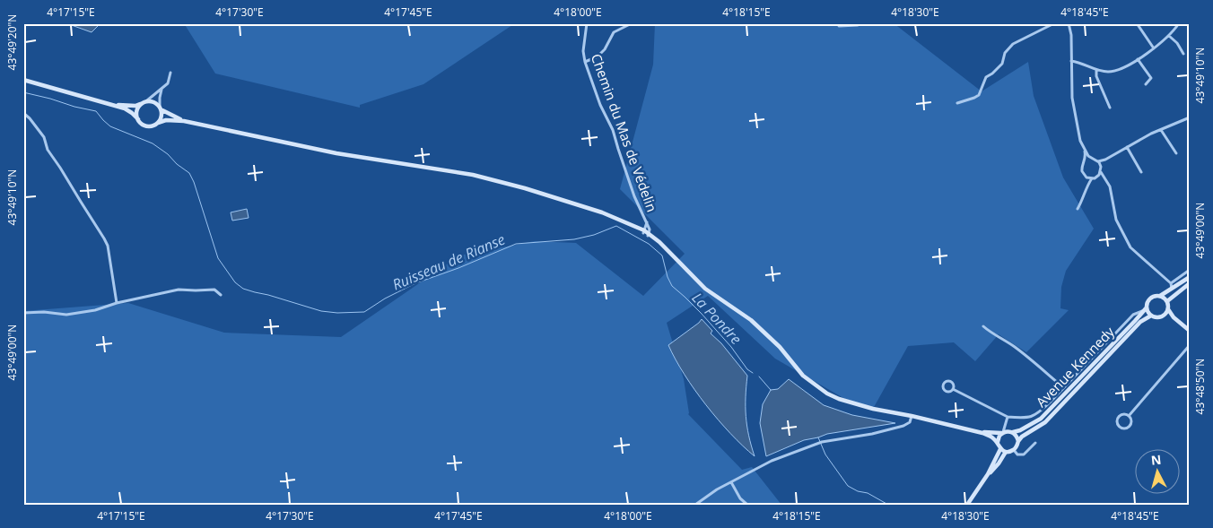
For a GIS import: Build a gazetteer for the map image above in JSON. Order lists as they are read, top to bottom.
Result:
{
  "streets": {
    "main road": ["Avenue Kennedy"],
    "street": ["Chemin du Mas de Védelin"]
  },
  "water": ["Ruisseau de Rianse", "La Pondre"],
  "north": "top",
  "coordinates": [
    "4°17'15\"E",
    "4°17'30\"E",
    "4°17'45\"E",
    "4°18'00\"E",
    "4°18'15\"E",
    "4°18'30\"E",
    "4°18'45\"E",
    "43°49'20\"N",
    "43°49'10\"N",
    "43°49'00\"N",
    "43°48'50\"N"
  ]
}
